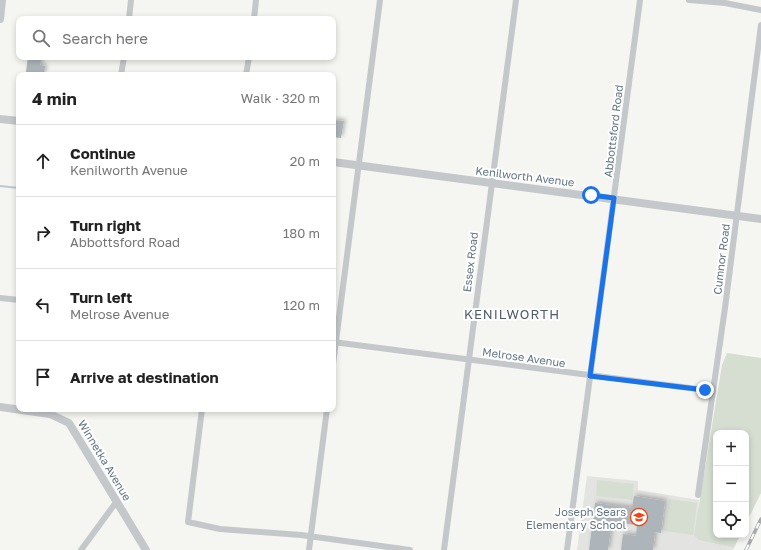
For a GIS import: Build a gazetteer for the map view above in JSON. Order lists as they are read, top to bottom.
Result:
{
  "streets": {
    "street": [
      "Abbottsford Road",
      "Kenilworth Avenue",
      "Cumnor Road",
      "Essex Road",
      "Melrose Avenue",
      "Winnetka Avenue"
    ]
  },
  "crossings": [
    ["Abbottsford Road", "Kenilworth Avenue"],
    ["Abbottsford Road", "Melrose Avenue"],
    ["Kenilworth Avenue", "Cumnor Road"],
    ["Kenilworth Avenue", "Essex Road"],
    ["Cumnor Road", "Melrose Avenue"],
    ["Essex Road", "Melrose Avenue"]
  ],
  "districts": ["KENILWORTH"],
  "places": {
    "school or university": ["Joseph Sears Elementary School"]
  },
  "page": {
    "search": "Search here",
    "heading": ["4 min", "Walk · 320 m"],
    "list": [
      ["Continue", "Kenilworth Avenue", "20 m"],
      ["Turn right", "Abbottsford Road", "180 m"],
      ["Turn left", "Melrose Avenue", "120 m"],
      "Arrive at destination"
    ],
    "map_buttons": ["+", "−"]
  }
}
